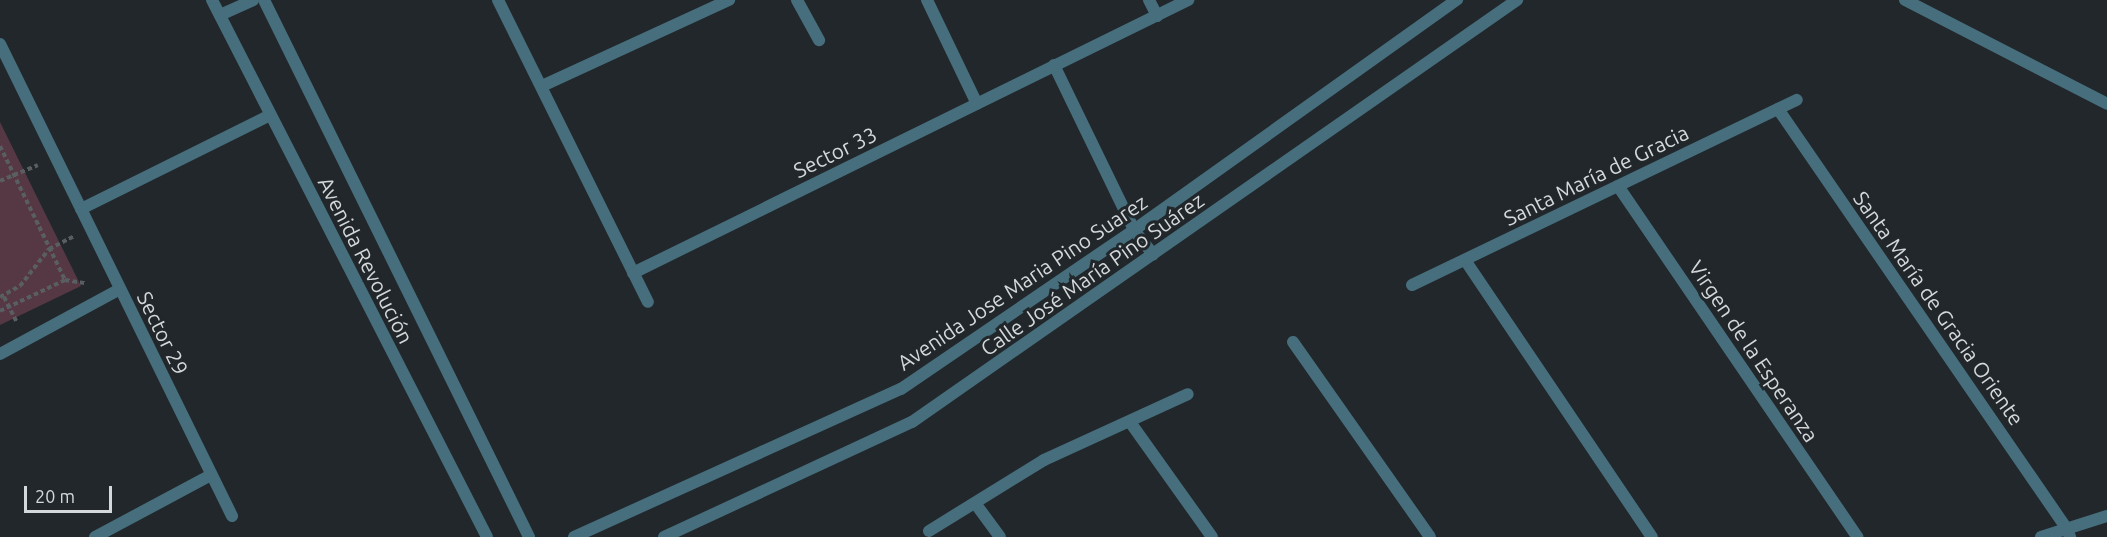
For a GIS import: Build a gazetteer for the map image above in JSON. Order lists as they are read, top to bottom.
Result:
{
  "streets": {
    "street": [
      "Sector 33",
      "Santa María de Gracia",
      "Avenida Revolución",
      "Calle José María Pino Suárez",
      "Avenida Jose Maria Pino Suarez",
      "Santa María de Gracia Oriente",
      "Sector 29",
      "Virgen de la Esperanza"
    ]
  },
  "crossings": [
    ["Santa María de Gracia", "Santa María de Gracia Oriente"],
    ["Santa María de Gracia", "Virgen de la Esperanza"]
  ],
  "scale_bar": "20 m"
}
